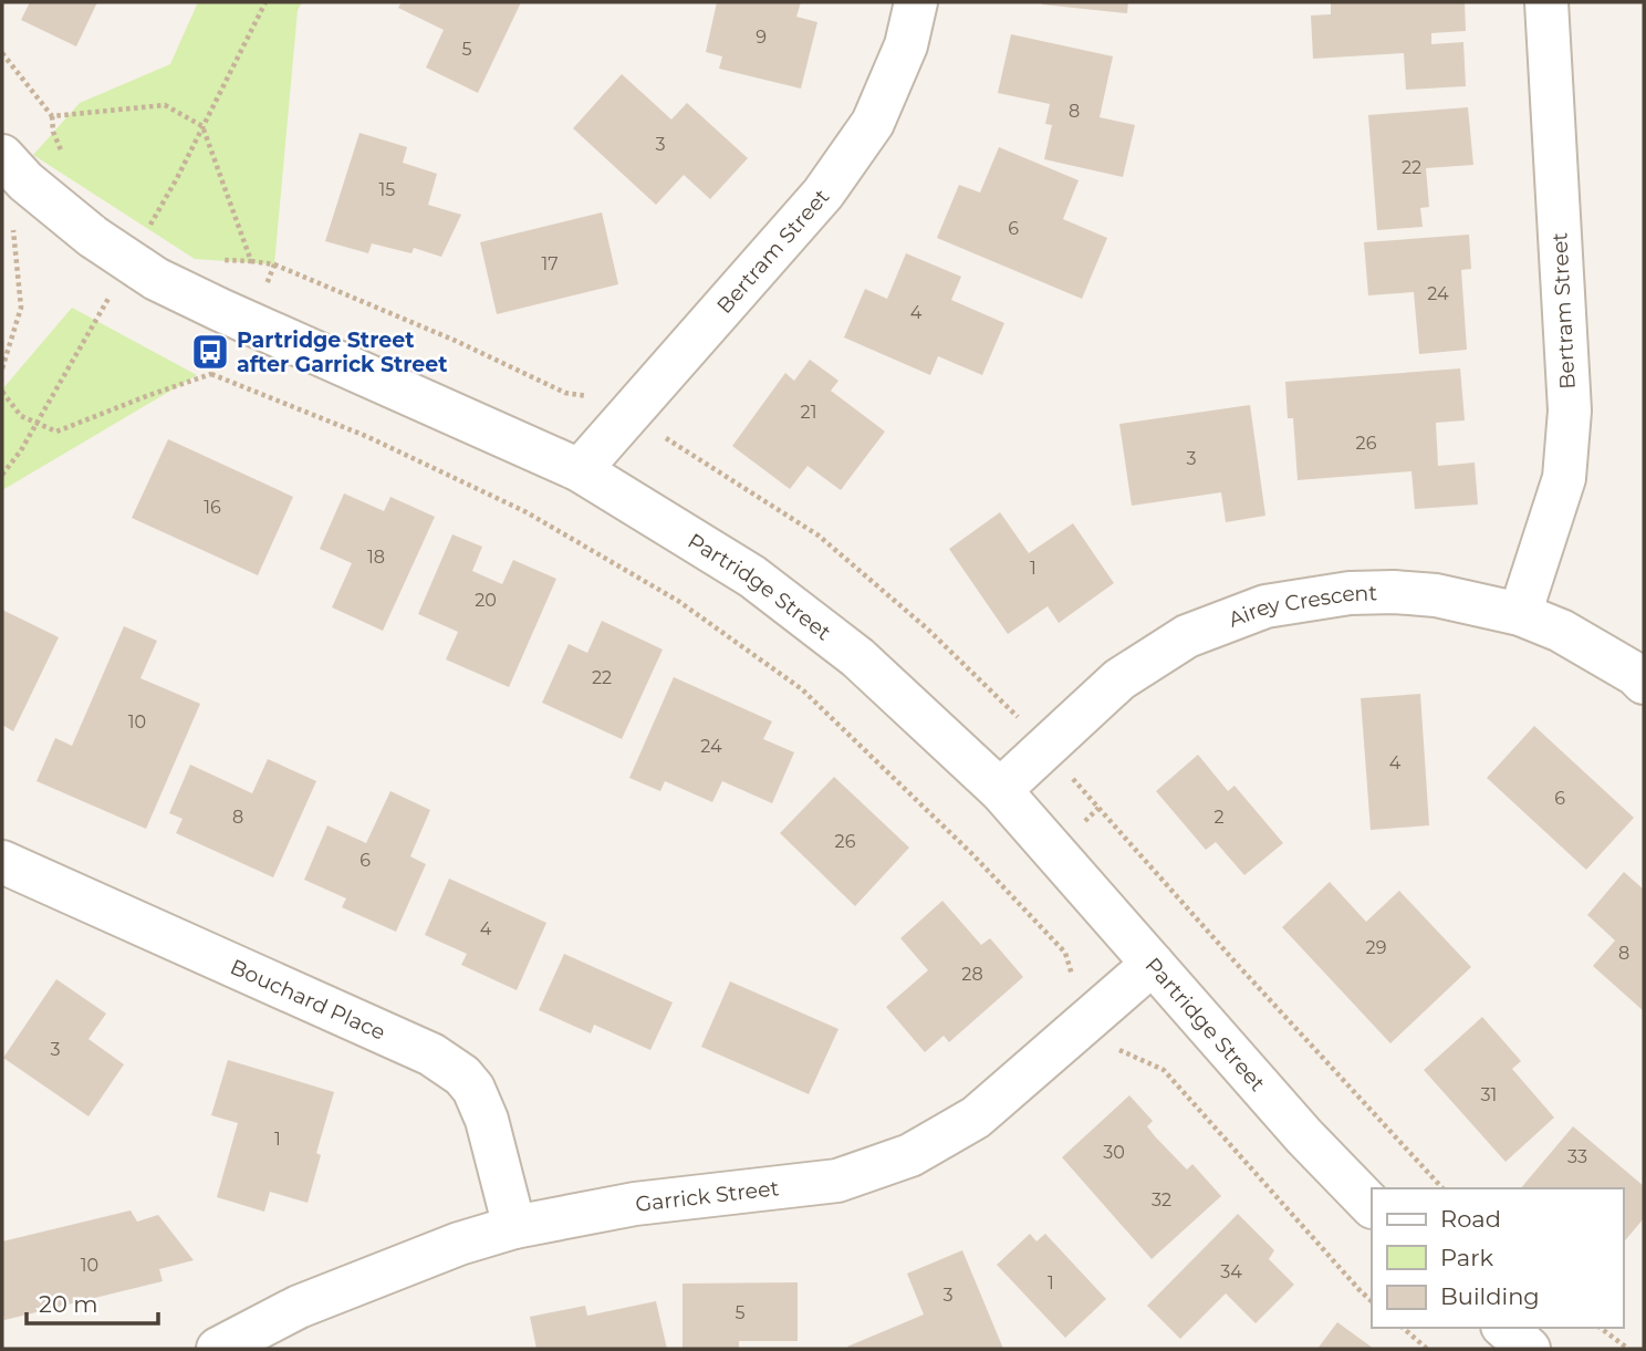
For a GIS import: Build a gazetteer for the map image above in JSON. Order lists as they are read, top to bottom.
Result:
{
  "streets": {
    "street": [
      "Bertram Street",
      "Partridge Street",
      "Airey Crescent",
      "Bouchard Place",
      "Garrick Street"
    ]
  },
  "crossings": [
    ["Bertram Street", "Partridge Street"],
    ["Bertram Street", "Airey Crescent"],
    ["Partridge Street", "Airey Crescent"],
    ["Partridge Street", "Garrick Street"],
    ["Bouchard Place", "Garrick Street"]
  ],
  "places": {
    "bus stop": ["Partridge Street after Garrick Street"]
  },
  "house_numbers": [
    "9",
    "5",
    "8",
    "3",
    "22",
    "15",
    "6",
    "17",
    "24",
    "4",
    "21",
    "26",
    "3",
    "16",
    "18",
    "1",
    "20",
    "22",
    "10",
    "24",
    "4",
    "6",
    "8",
    "2",
    "26",
    "6",
    "4",
    "29",
    "8",
    "28",
    "3",
    "31",
    "1",
    "30",
    "33",
    "32",
    "10",
    "34",
    "1",
    "3",
    "5"
  ],
  "legend": ["Road", "Park", "Building"],
  "scale_bar": "20 m"
}
